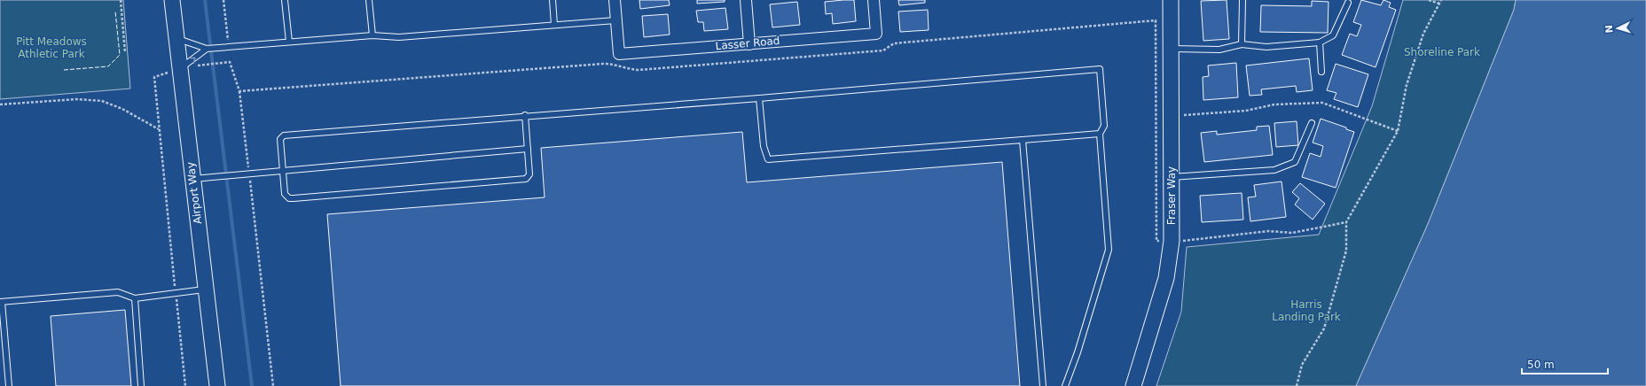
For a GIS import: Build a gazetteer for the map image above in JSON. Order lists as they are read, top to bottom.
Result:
{
  "streets": {
    "main road": ["Airport Way", "Fraser Way"],
    "street": ["Lasser Road"]
  },
  "parks": ["Pitt Meadows Athletic Park", "Shoreline Park", "Harris Landing Park"],
  "scale_bar": "50 m",
  "north": "left"
}
